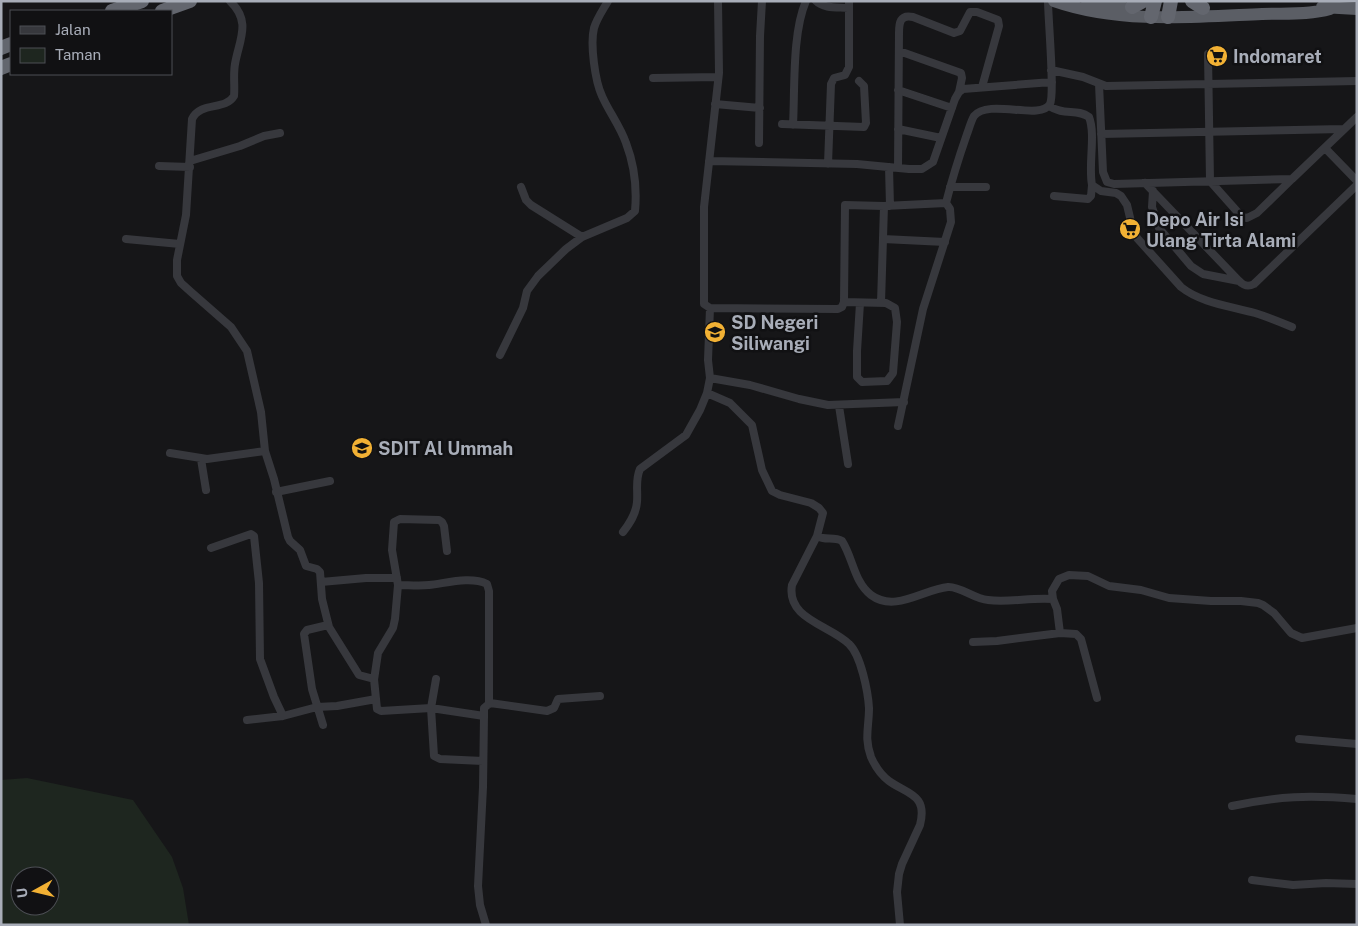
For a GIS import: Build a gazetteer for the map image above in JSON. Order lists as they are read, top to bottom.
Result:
{
  "places": {
    "supermarket": ["Indomaret", "Depo Air Isi Ulang Tirta Alami"],
    "school or university": ["SD Negeri Siliwangi", "SDIT Al Ummah"]
  },
  "legend": ["Jalan", "Taman"],
  "north": "left"
}
